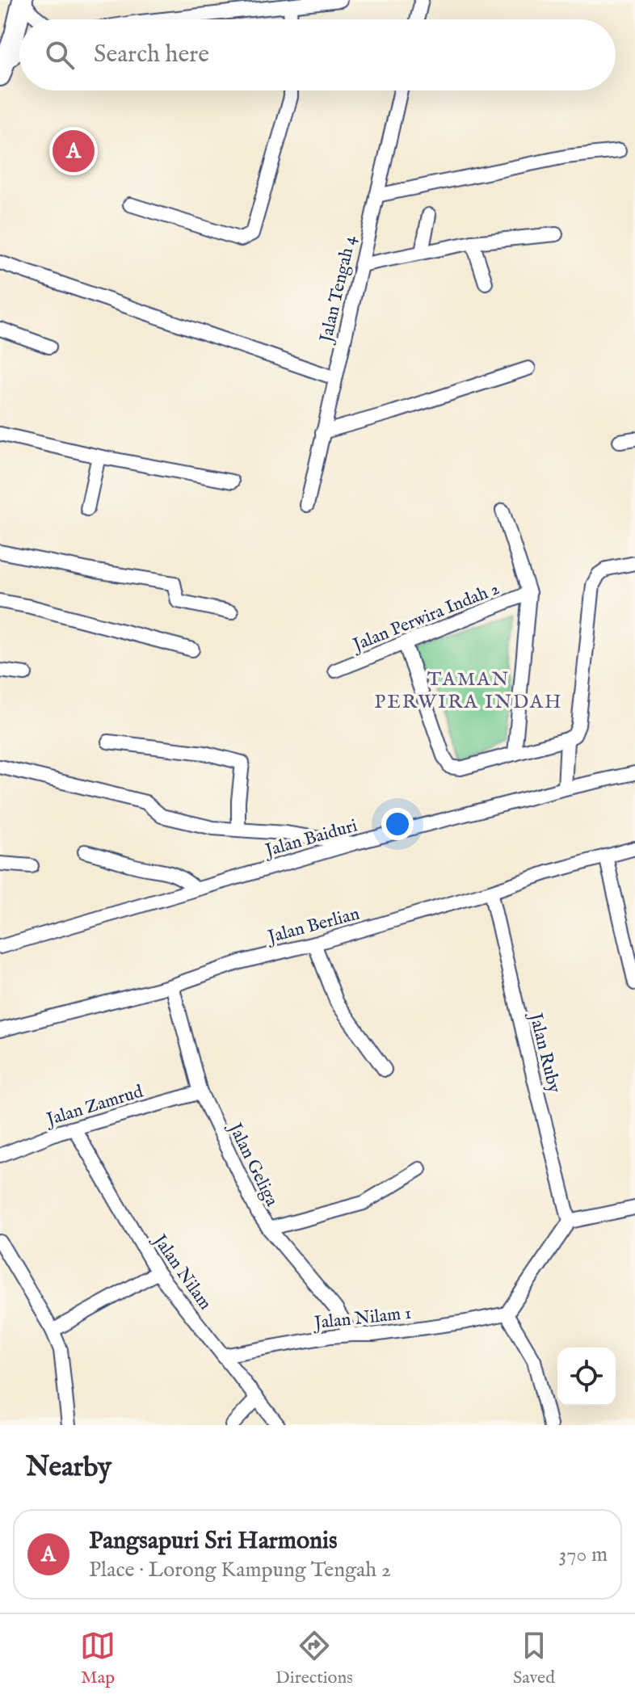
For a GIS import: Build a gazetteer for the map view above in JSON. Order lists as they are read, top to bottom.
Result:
{
  "streets": {
    "street": [
      "Jalan Tengah 4",
      "Jalan Perwira Indah 2",
      "Jalan Baiduri",
      "Jalan Berlian",
      "Jalan Ruby",
      "Jalan Zamrud",
      "Jalan Geliga",
      "Jalan Nilam",
      "Jalan Nilam 1"
    ]
  },
  "crossings": [
    ["Jalan Berlian", "Jalan Ruby"],
    ["Jalan Berlian", "Jalan Geliga"],
    ["Jalan Zamrud", "Jalan Geliga"],
    ["Jalan Zamrud", "Jalan Nilam"],
    ["Jalan Geliga", "Jalan Nilam 1"],
    ["Jalan Nilam", "Jalan Nilam 1"]
  ],
  "districts": ["TAMAN PERWIRA INDAH"],
  "page": {
    "search": "Search here",
    "pins": "A",
    "heading": "Nearby",
    "list": [
      {
        "mark": "A",
        "name": "Pangsapuri Sri Harmonis",
        "note": "Place · Lorong Kampung Tengah 2",
        "value": "370 m"
      }
    ],
    "nav": ["Map", "Directions", "Saved"]
  }
}
